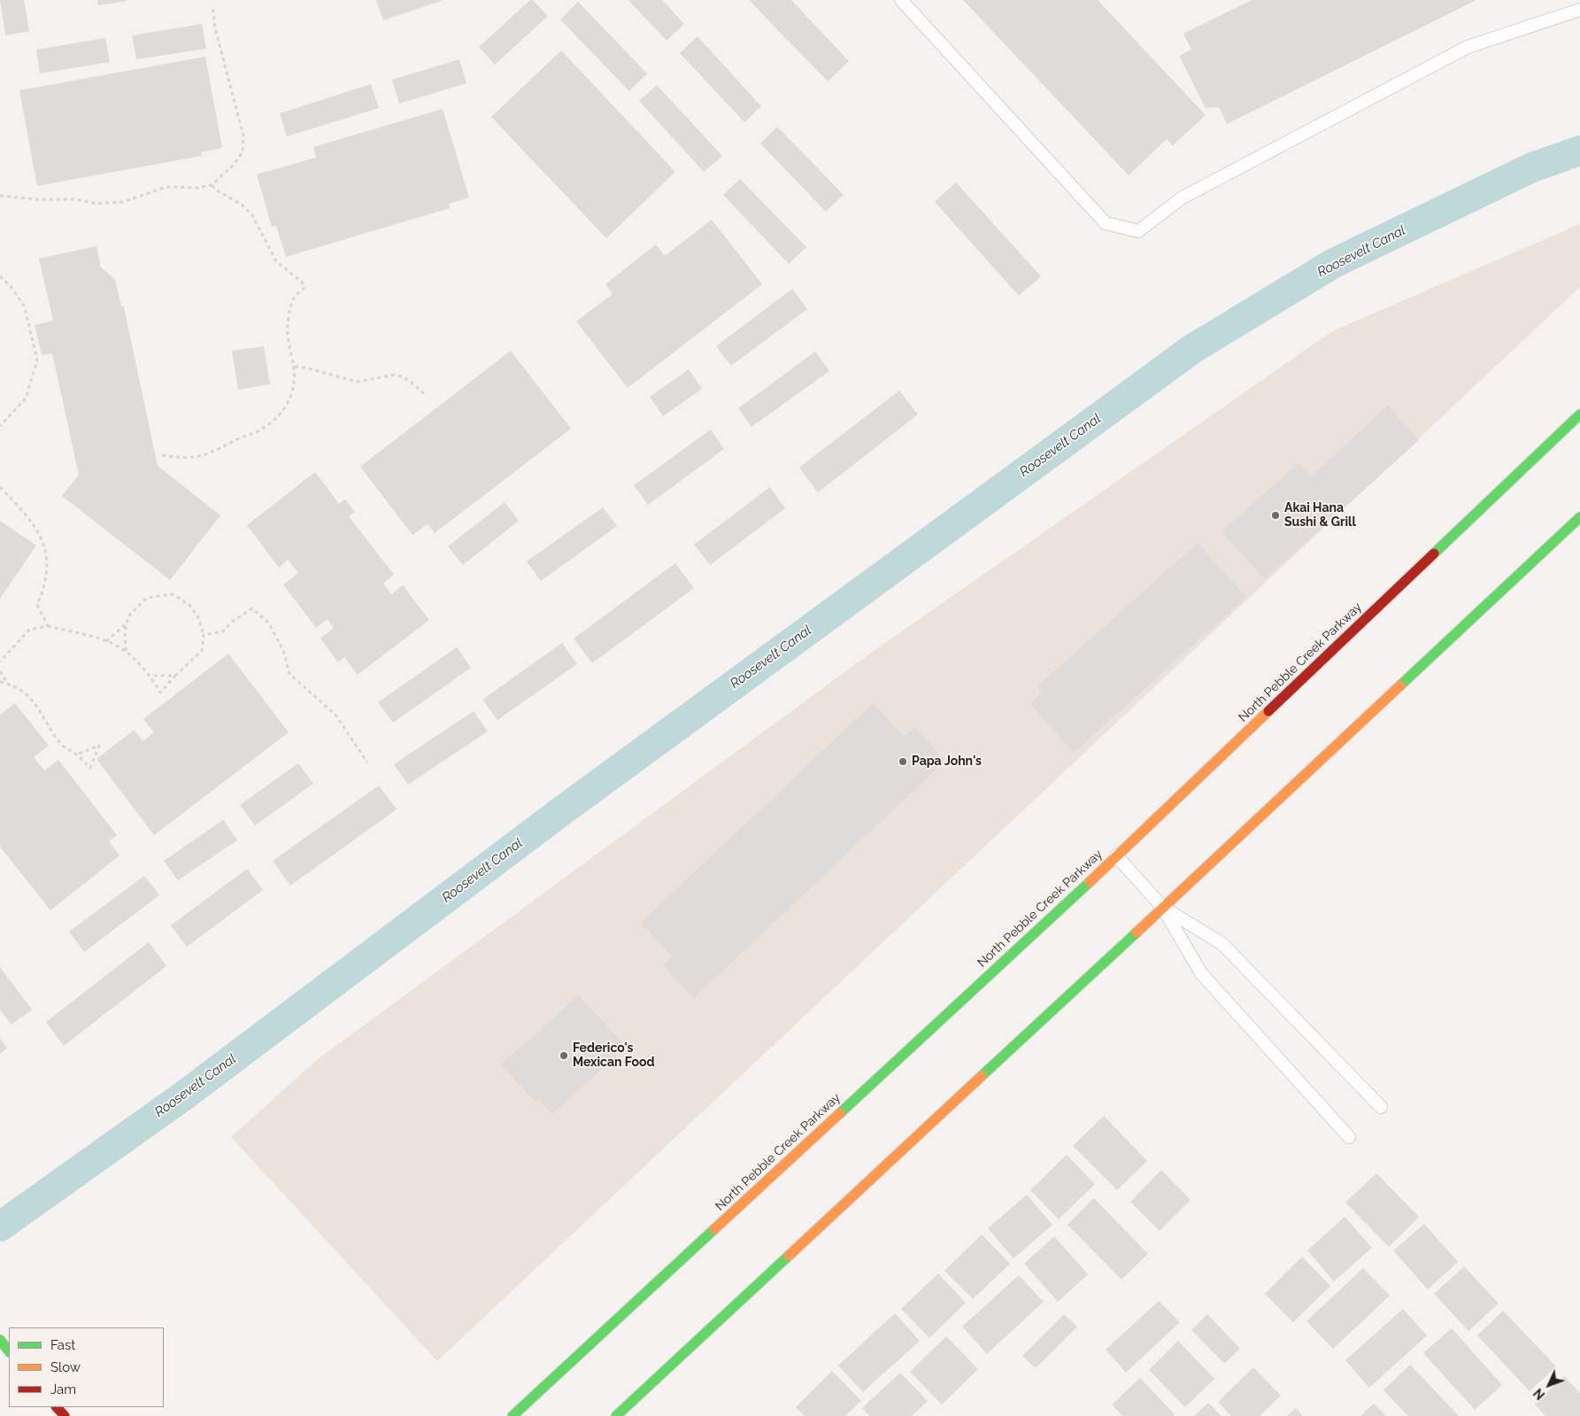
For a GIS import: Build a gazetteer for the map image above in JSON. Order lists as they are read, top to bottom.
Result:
{
  "streets": {
    "main road": ["North Pebble Creek Parkway"]
  },
  "water": ["Roosevelt Canal"],
  "places": ["Akai Hana Sushi & Grill", "Papa John's", "Federico's Mexican Food"],
  "legend": ["Fast", "Slow", "Jam"],
  "north": "bottom left"
}
